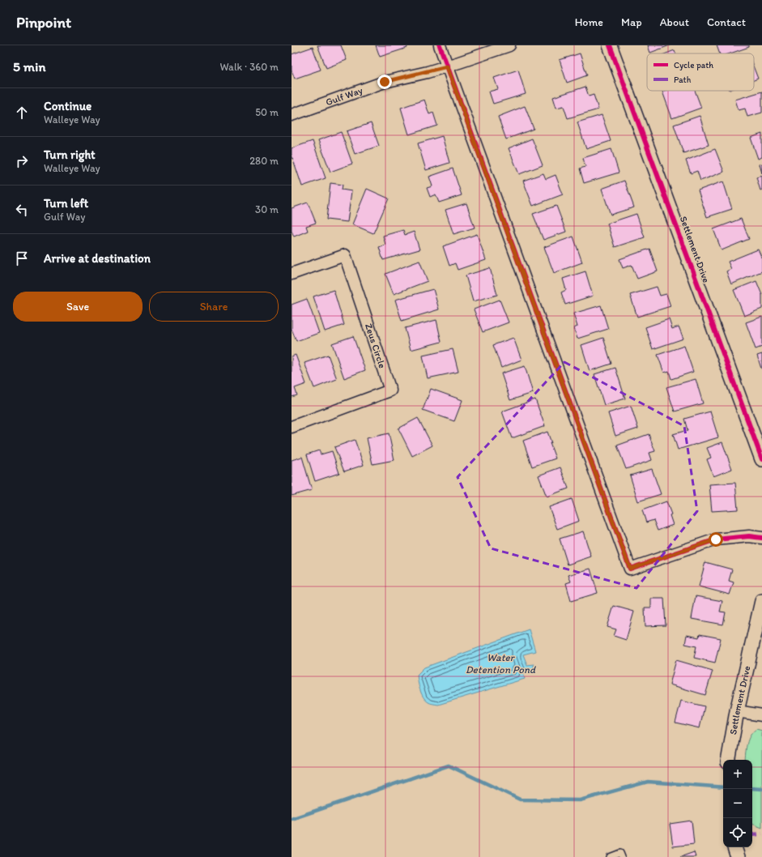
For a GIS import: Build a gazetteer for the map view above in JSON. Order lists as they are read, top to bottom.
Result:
{
  "streets": {
    "street": ["Gulf Way", "Settlement Drive", "Zeus Circle"]
  },
  "water": ["Water Detention Pond"],
  "legend": ["Cycle path", "Path"],
  "page": {
    "header": "Pinpoint",
    "nav": [
      "Home",
      "Map",
      "About",
      "Contact"
    ],
    "heading": ["5 min", "Walk · 360 m"],
    "list": [
      ["Continue", "Walleye Way", "50 m"],
      ["Turn right", "Walleye Way", "280 m"],
      ["Turn left", "Gulf Way", "30 m"],
      "Arrive at destination"
    ],
    "buttons": ["Save", "Share"],
    "map_buttons": ["+", "−"]
  }
}
